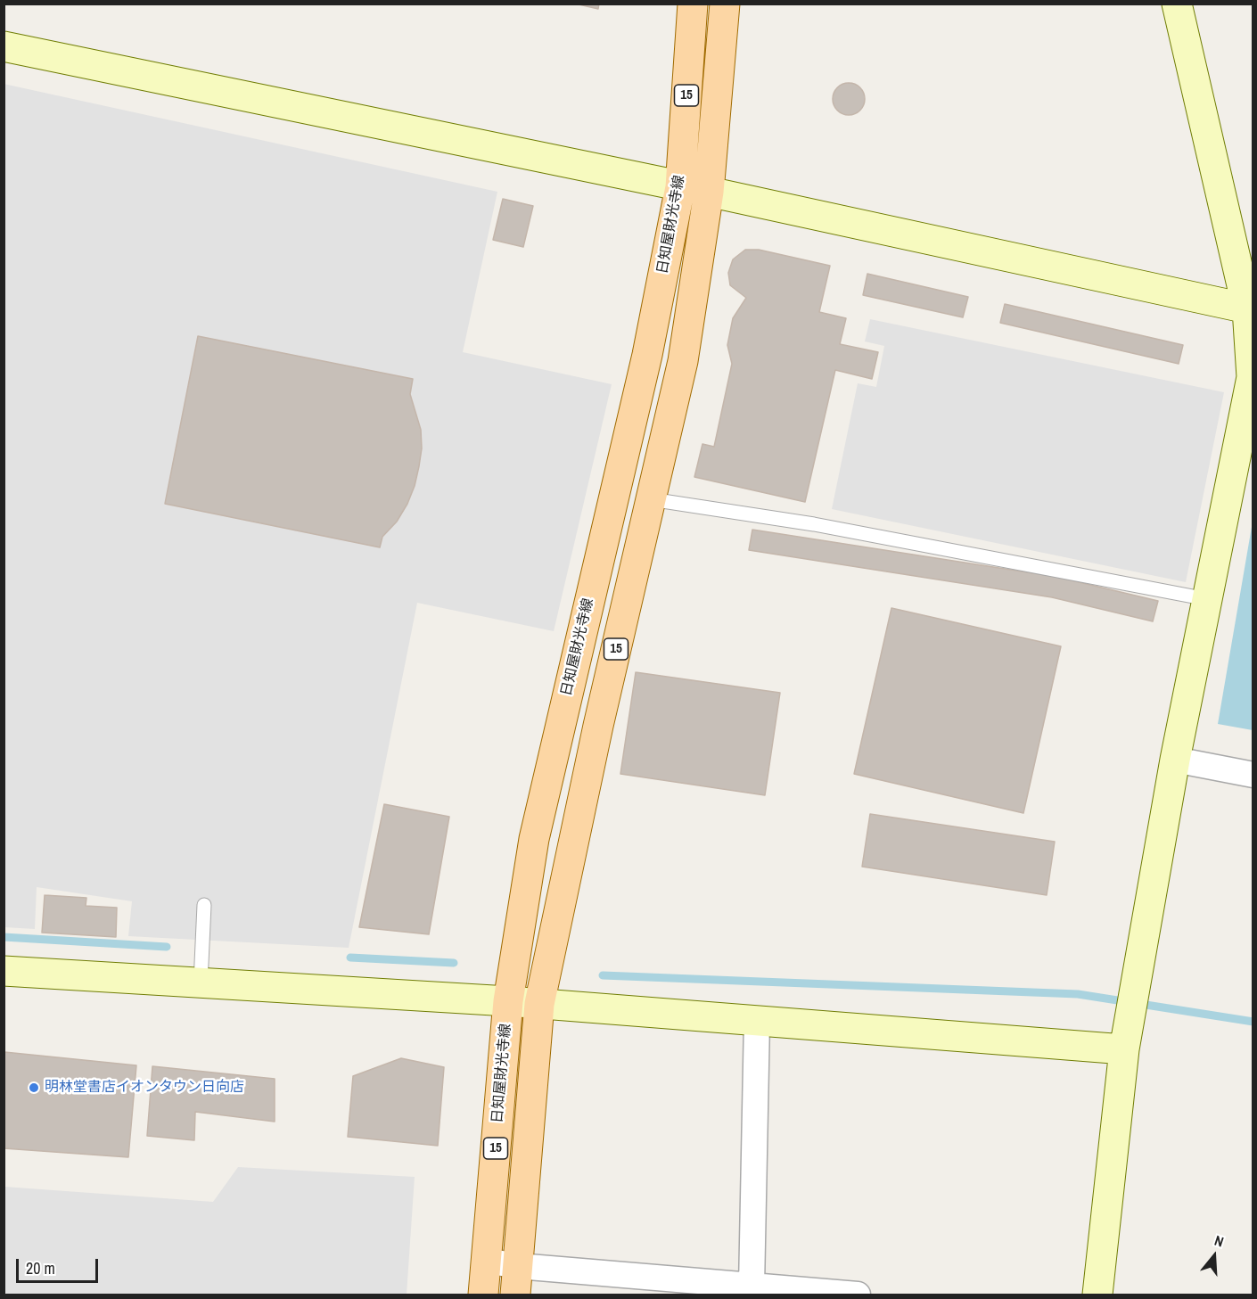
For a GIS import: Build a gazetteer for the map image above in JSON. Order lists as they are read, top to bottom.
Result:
{
  "streets": {
    "main road": ["15", "日知屋財光寺線"]
  },
  "places": ["明林堂書店イオンタウン日向店"],
  "scale_bar": "20 m",
  "north": "top"
}
